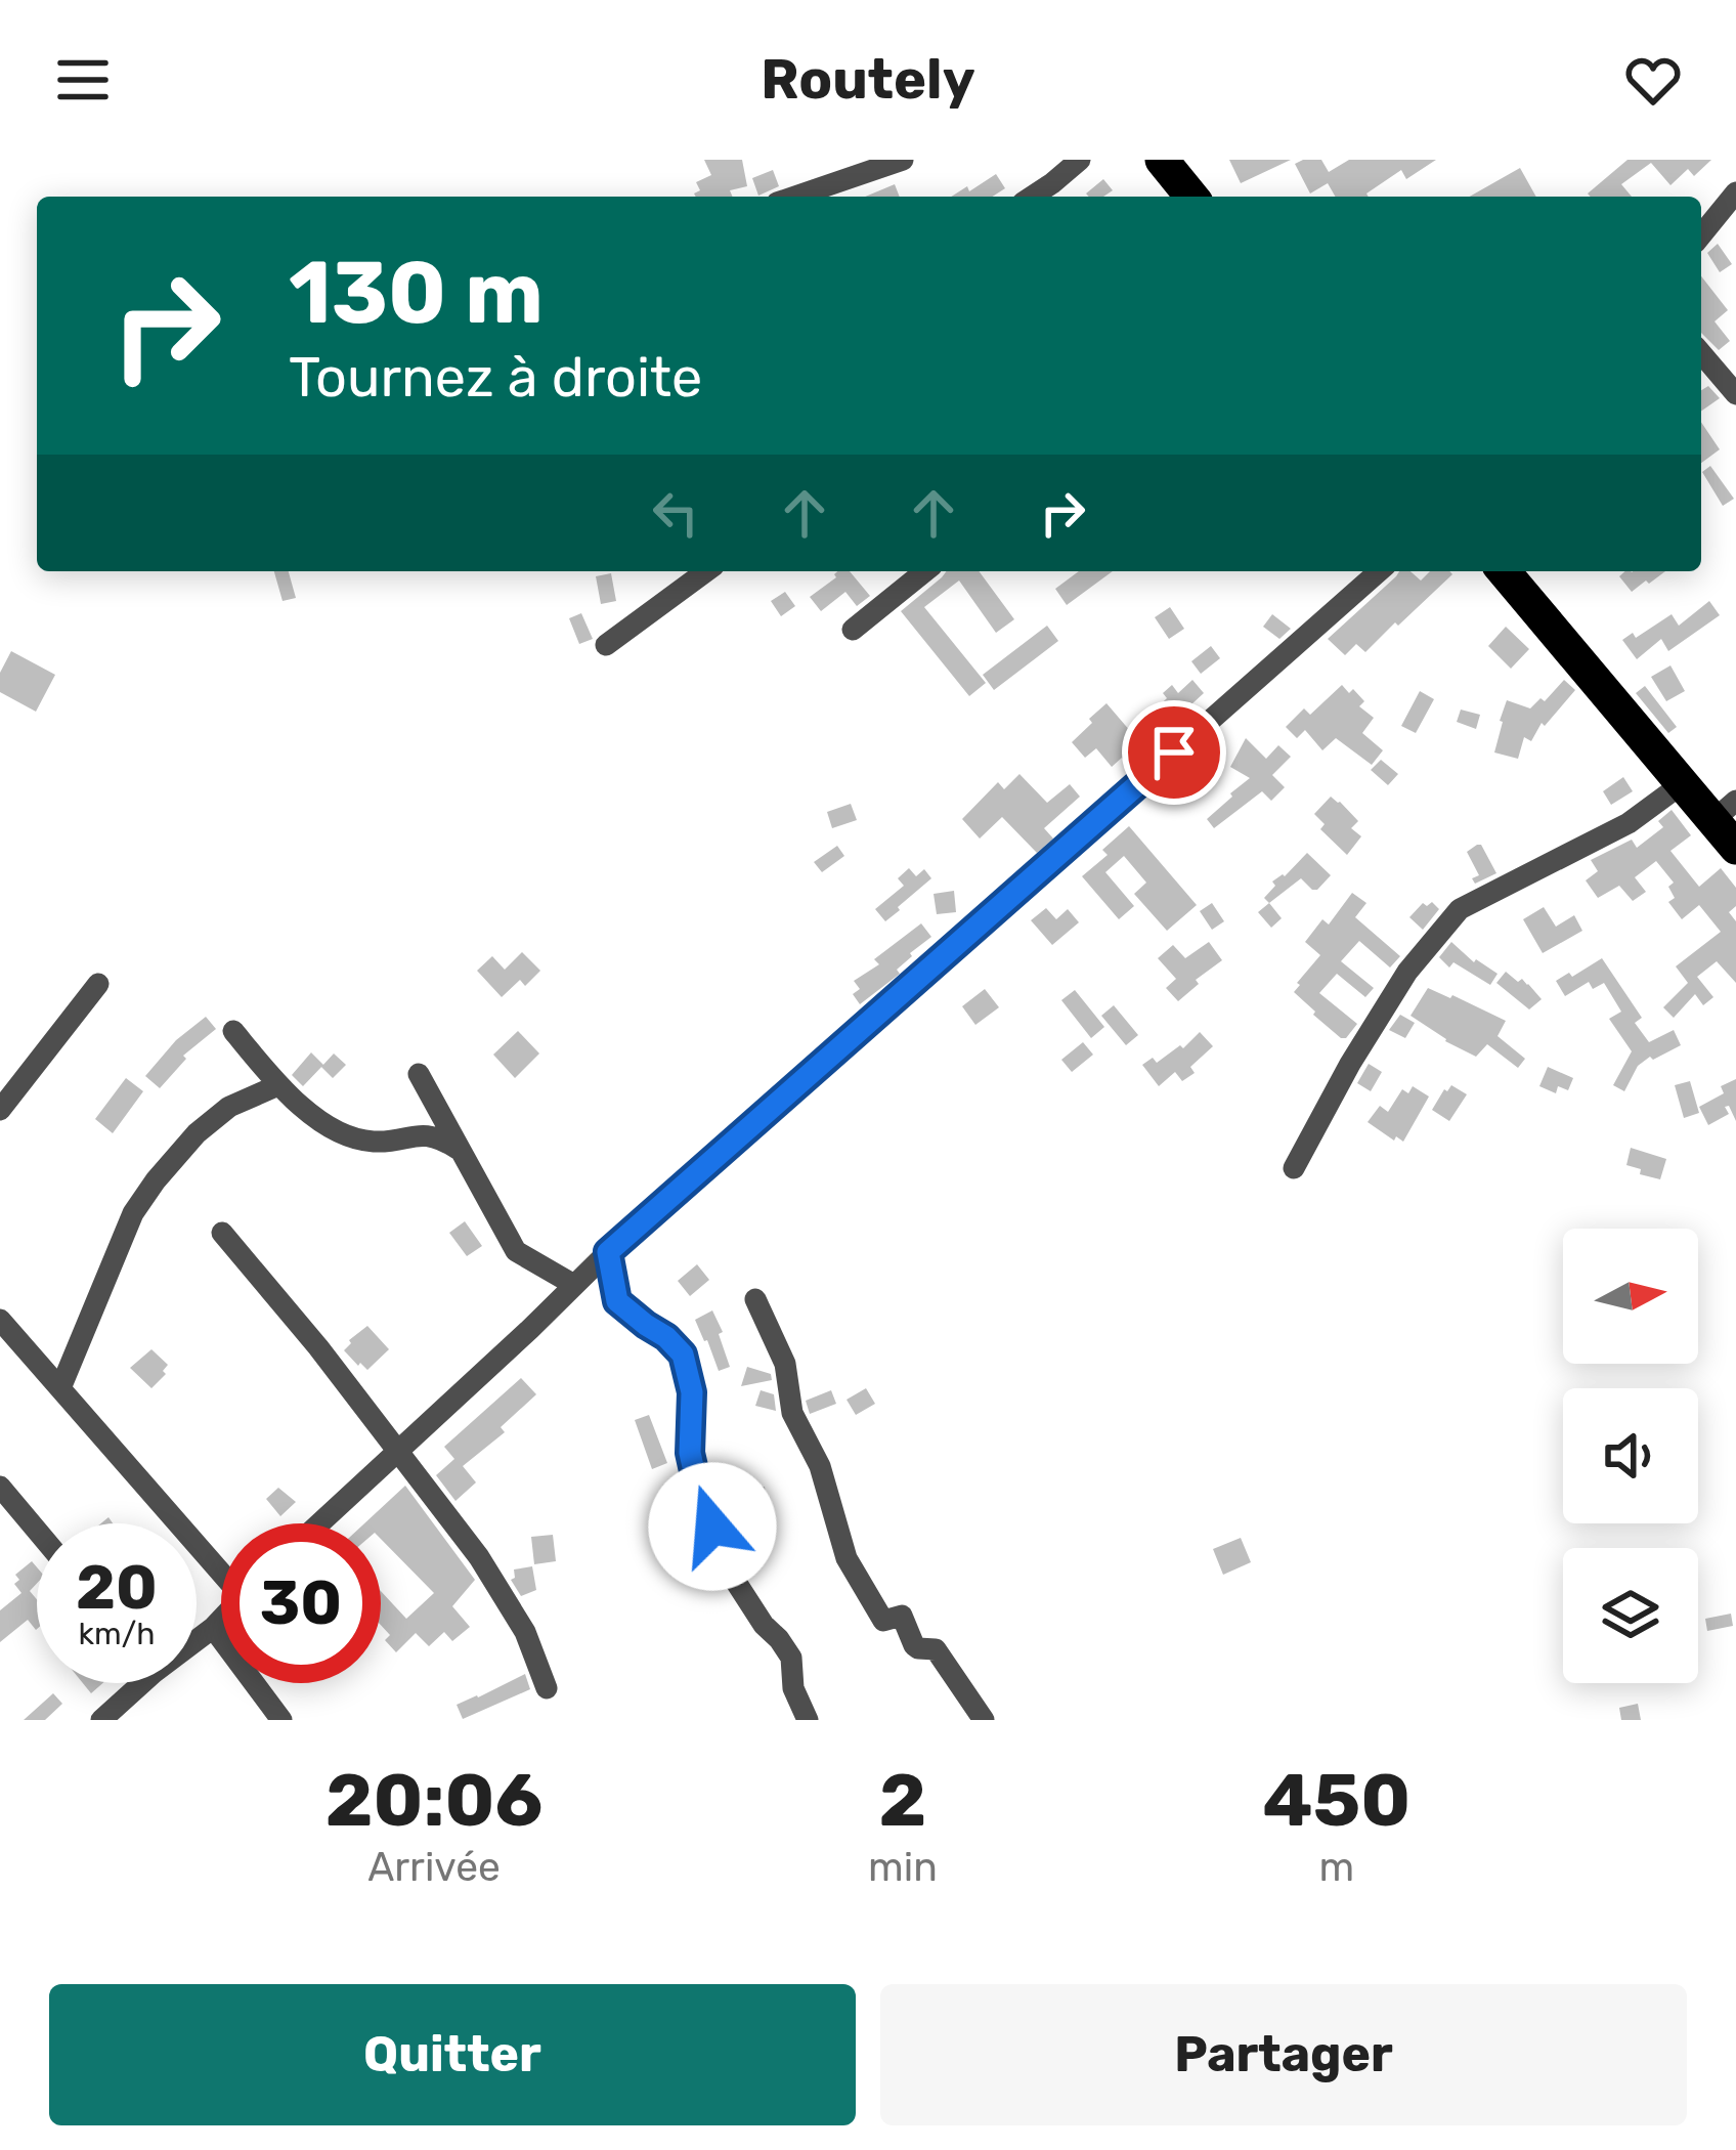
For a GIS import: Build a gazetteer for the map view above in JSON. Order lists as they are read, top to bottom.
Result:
{
  "north": "right",
  "page": {
    "header": "Routely",
    "turn": ["130 m", "Tournez à droite"],
    "speed": "20 km/h",
    "limit": "30",
    "eta": [
      "20:06",
      "Arrivée",
      "2",
      "min",
      "450",
      "m"
    ],
    "buttons": ["Quitter", "Partager"]
  }
}
